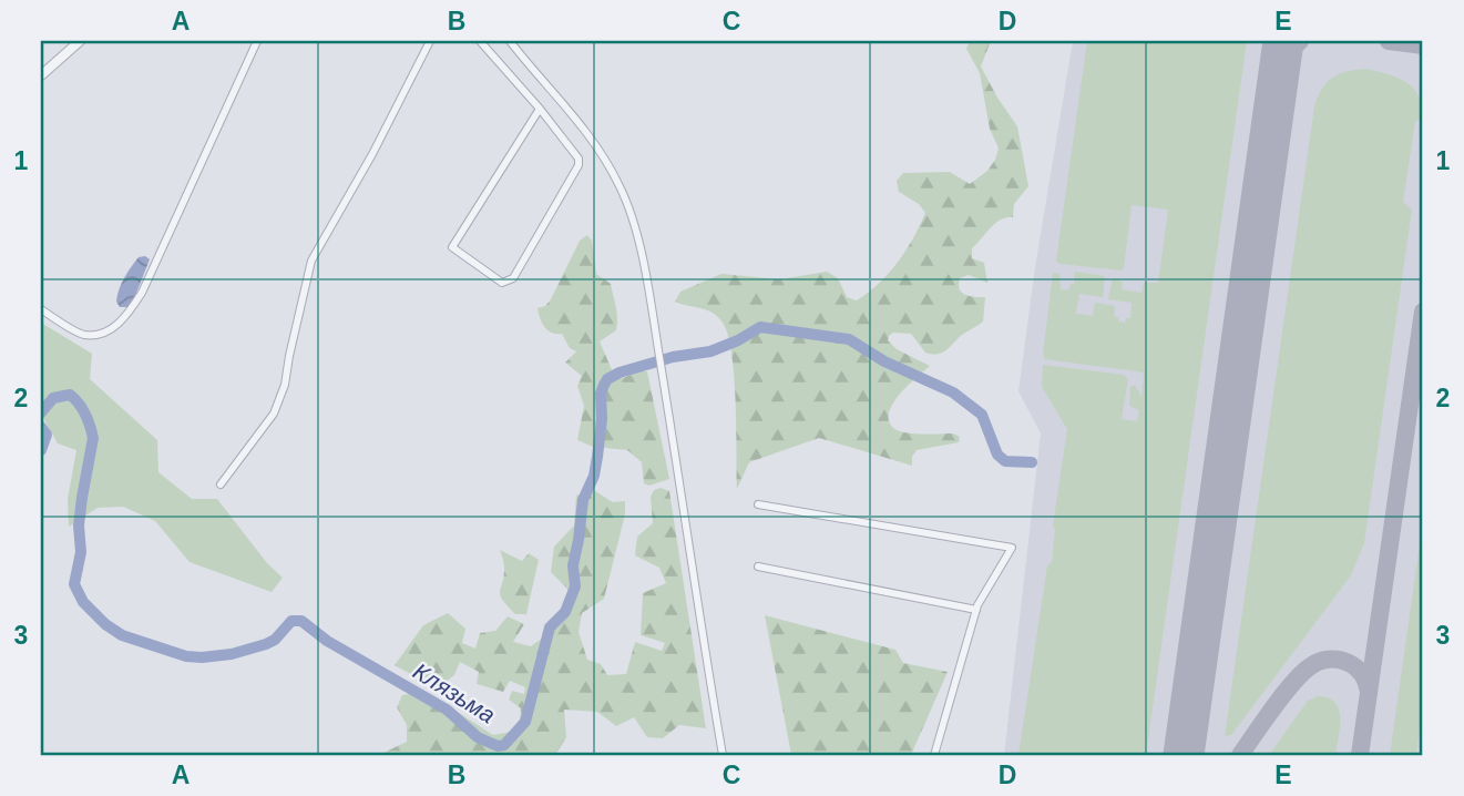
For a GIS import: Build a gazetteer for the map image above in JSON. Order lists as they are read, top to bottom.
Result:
{
  "water": ["Клязьма"],
  "grid": {
    "columns": [
      "A",
      "B",
      "C",
      "D",
      "E"
    ],
    "rows": ["1", "2", "3"]
  }
}
